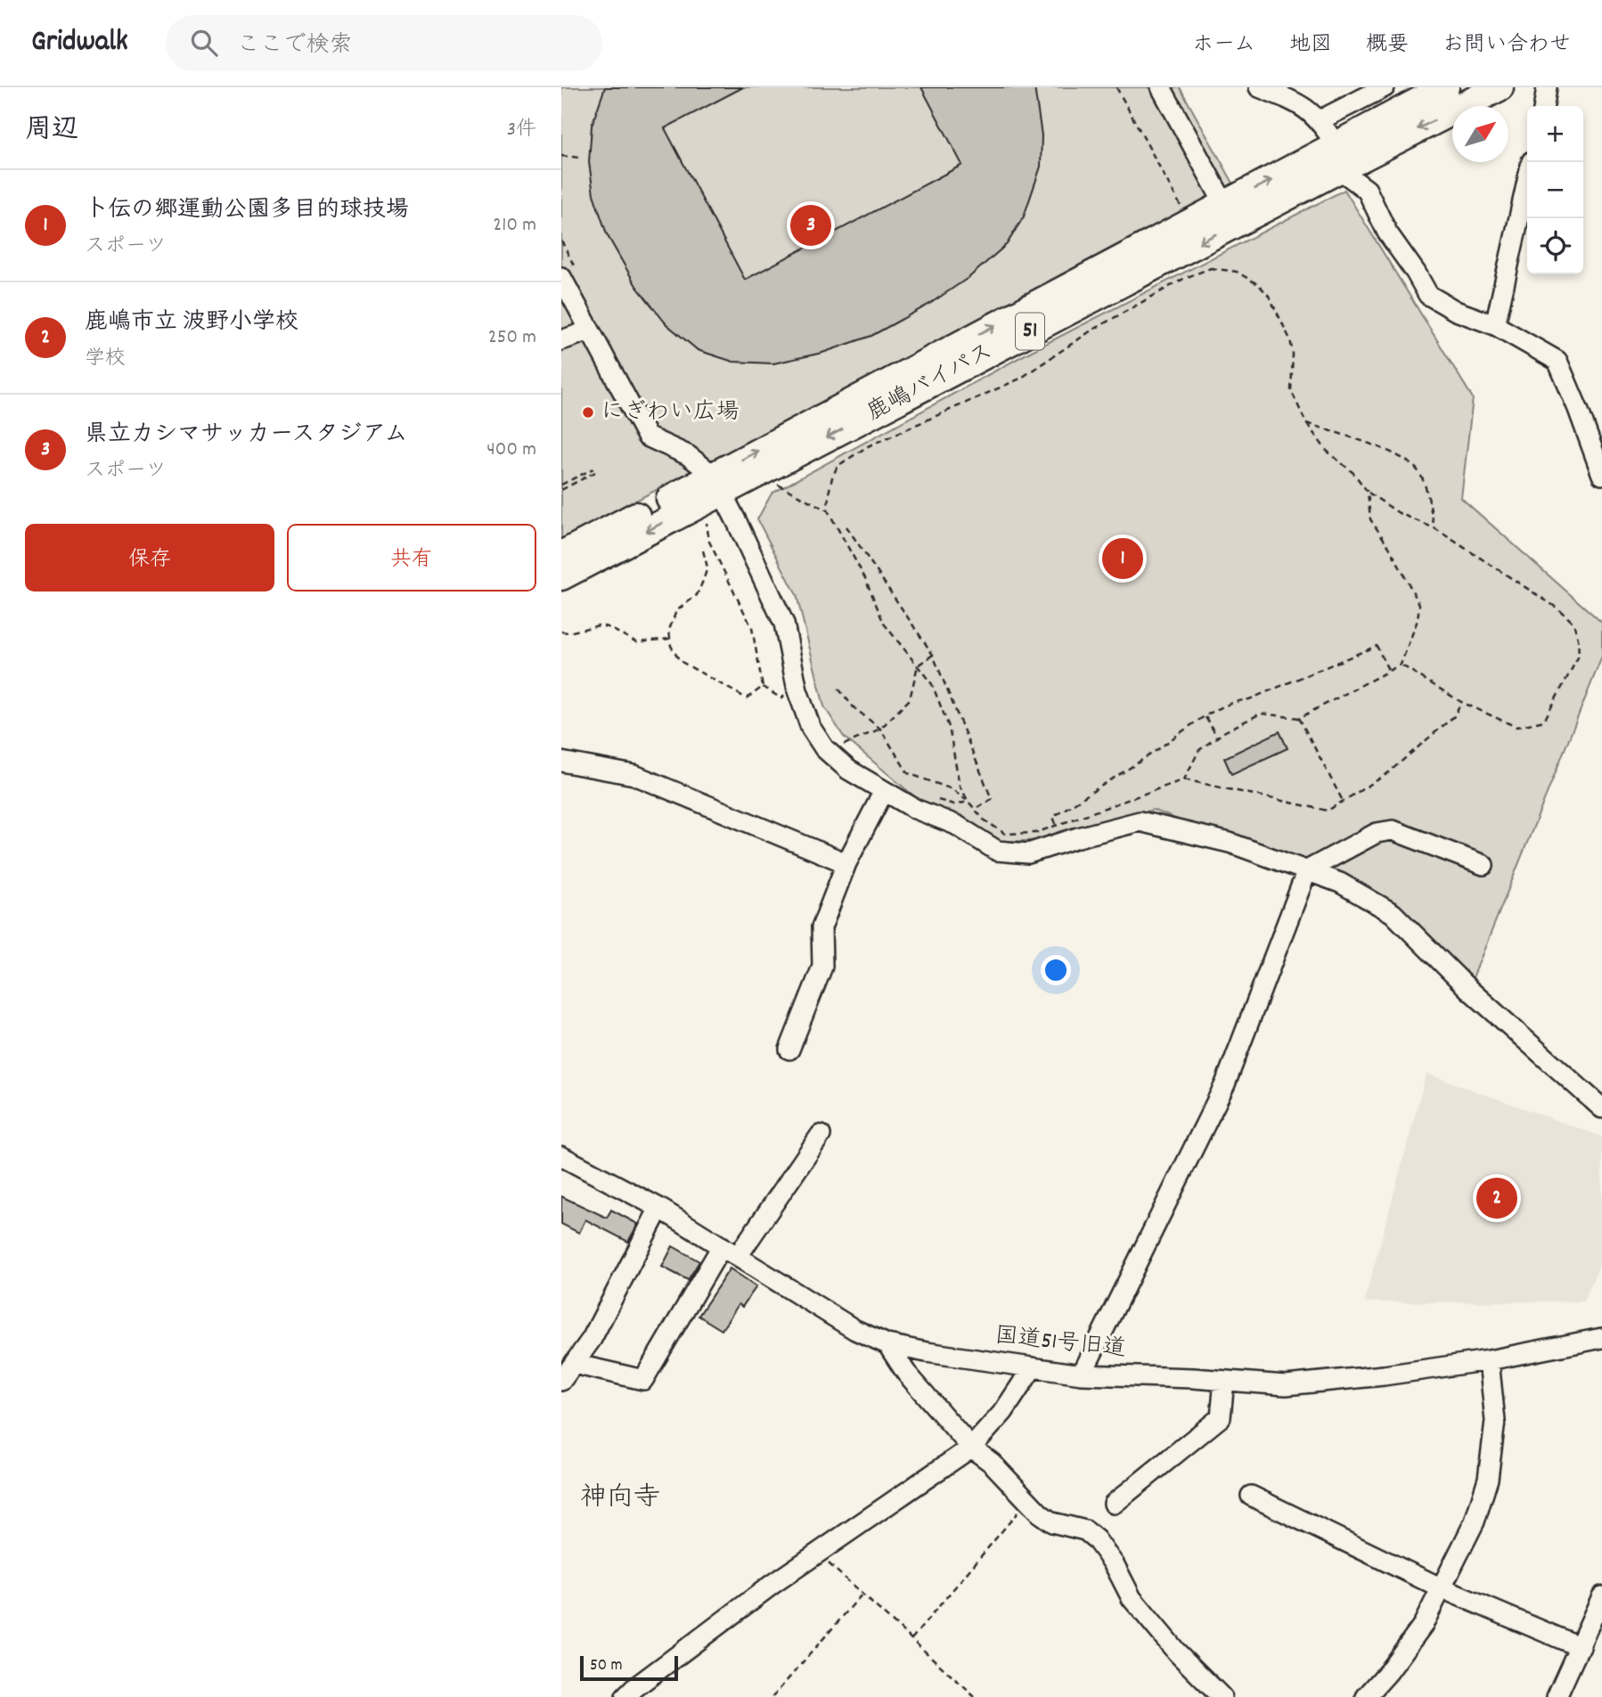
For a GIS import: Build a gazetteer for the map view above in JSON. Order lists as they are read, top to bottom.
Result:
{
  "streets": {
    "highway": ["51", "鹿嶋バイパス"],
    "street": ["国道51号旧道"]
  },
  "districts": ["神向寺"],
  "places": ["にぎわい広場"],
  "scale_bar": "50 m",
  "north": "top right",
  "page": {
    "header": "Gridwalk",
    "search": "ここで検索",
    "nav": [
      "ホーム",
      "地図",
      "概要",
      "お問い合わせ"
    ],
    "heading": ["周辺", "3件"],
    "map_buttons": ["+", "−"],
    "list": [
      {
        "mark": "1",
        "name": "卜伝の郷運動公園多目的球技場",
        "note": "スポーツ",
        "value": "210 m"
      },
      {
        "mark": "2",
        "name": "鹿嶋市立 波野小学校",
        "note": "学校",
        "value": "250 m"
      },
      {
        "mark": "3",
        "name": "県立カシマサッカースタジアム",
        "note": "スポーツ",
        "value": "400 m"
      }
    ],
    "pins": ["3", "1", "2"],
    "buttons": ["保存", "共有"],
    "scale": "50 m"
  }
}
